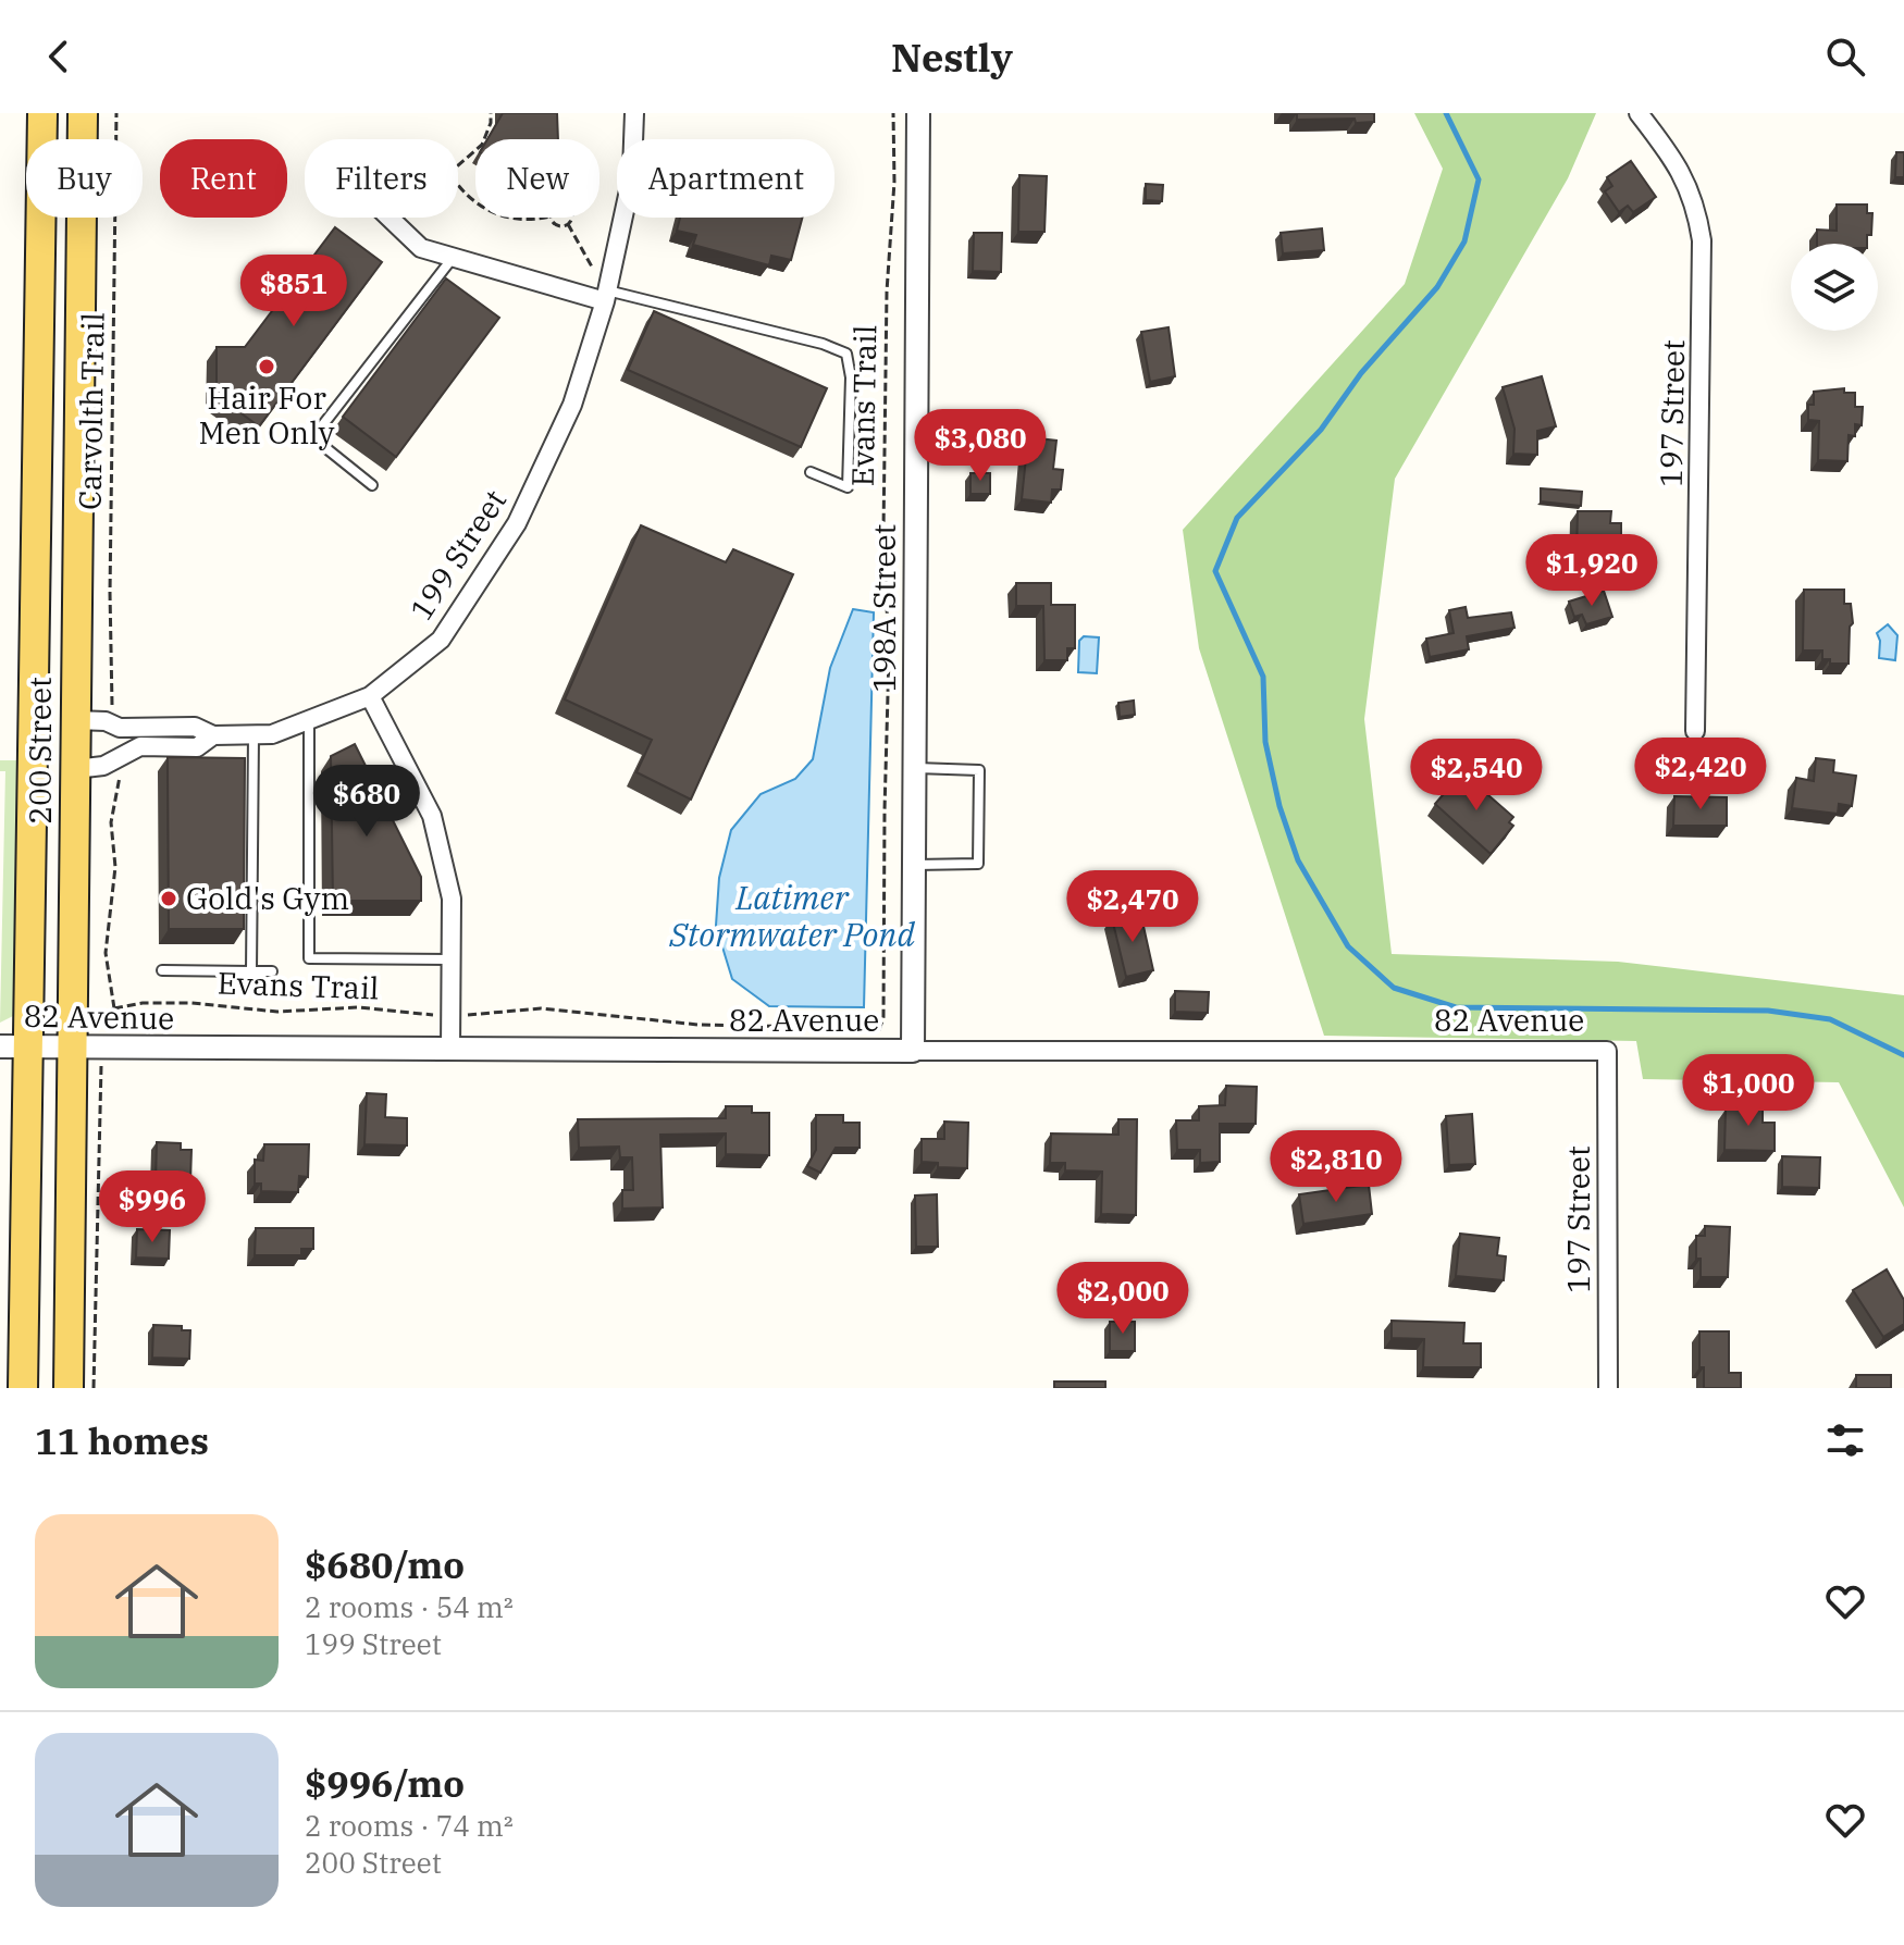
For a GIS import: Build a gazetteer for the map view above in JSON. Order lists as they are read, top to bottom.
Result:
{
  "streets": {
    "main road": ["200 Street"],
    "street": [
      "197 Street",
      "199 Street",
      "198A Street",
      "82 Avenue"
    ],
    "path": ["Evans Trail", "Carvolth Trail"]
  },
  "crossings": [
    ["197 Street", "82 Avenue"],
    ["198A Street", "82 Avenue"],
    ["200 Street", "82 Avenue"]
  ],
  "water": ["Latimer Stormwater Pond"],
  "places": ["Hair For Men Only", "Gold's Gym"],
  "page": {
    "header": "Nestly",
    "chip": [
      "Buy",
      "Rent",
      "Filters",
      "New",
      "Apartment"
    ],
    "price": [
      "$851",
      "$3,080",
      "$1,920",
      "$2,420",
      "$2,540",
      "$680",
      "$2,470",
      "$1,000",
      "$2,810",
      "$996",
      "$2,000"
    ],
    "heading": "11 homes",
    "list": [
      {
        "name": "$680/mo",
        "note": "2 rooms · 54 m² · 199 Street"
      },
      {
        "name": "$996/mo",
        "note": "2 rooms · 74 m² · 200 Street"
      }
    ]
  }
}
